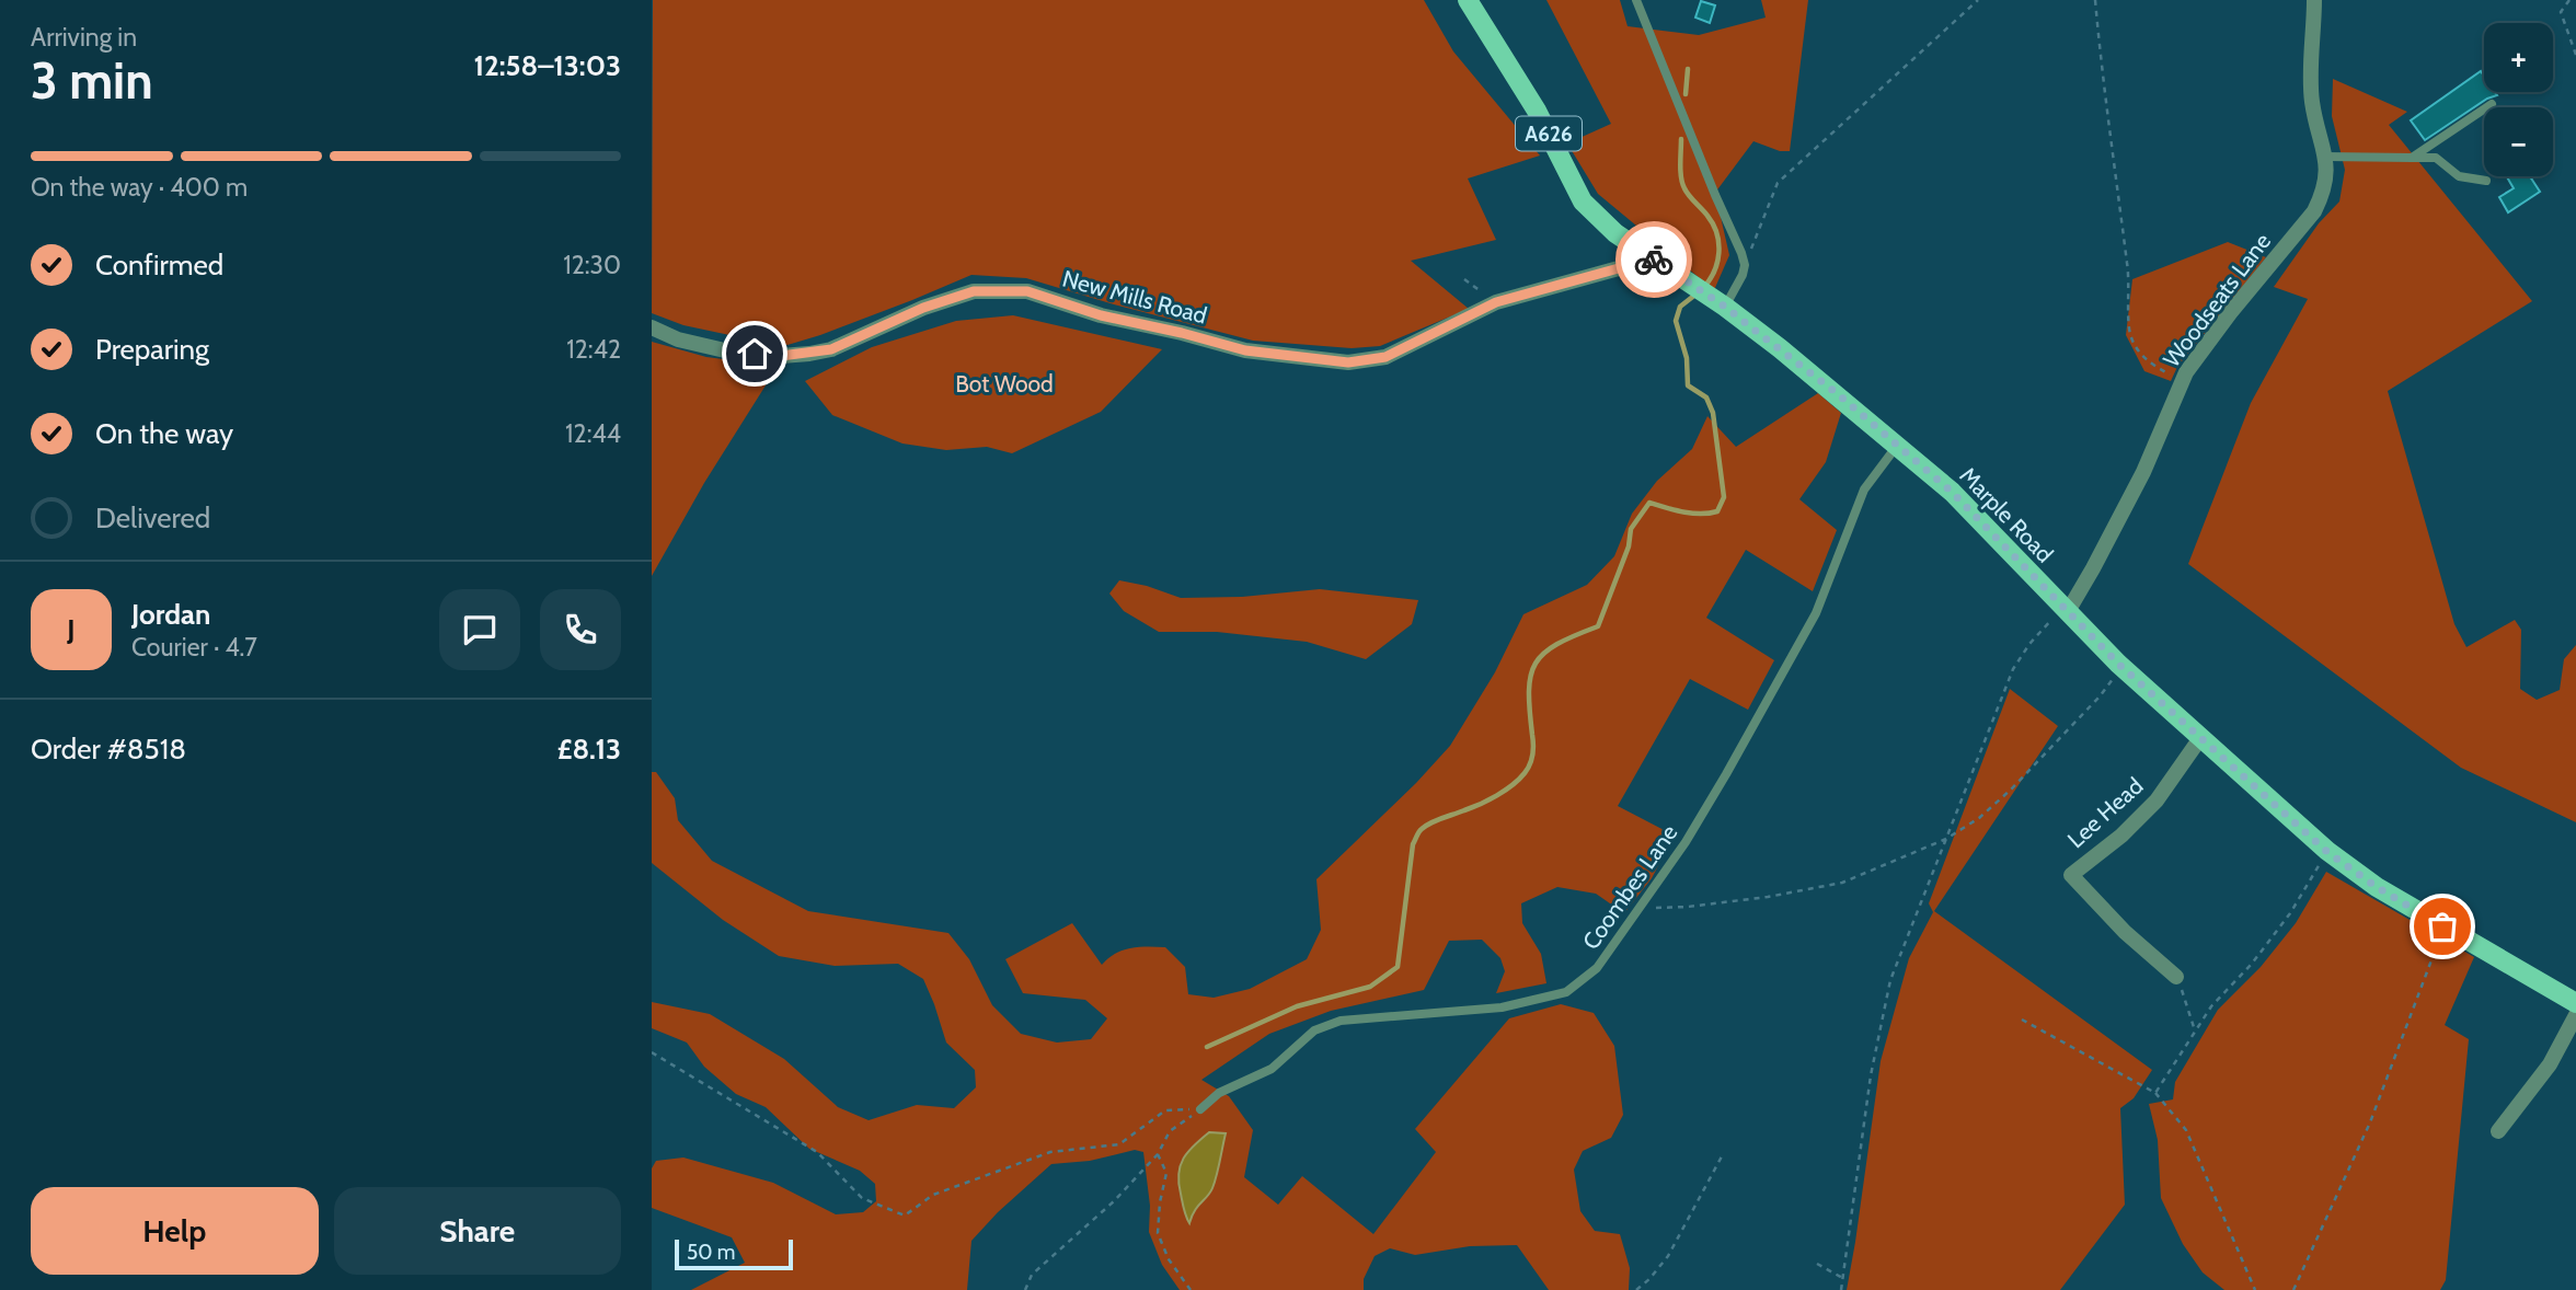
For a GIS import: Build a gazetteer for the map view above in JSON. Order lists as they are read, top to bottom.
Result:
{
  "streets": {
    "main road": ["A626", "Marple Road"],
    "street": ["New Mills Road", "Woodseats Lane", "Lee Head"],
    "lane": ["Coombes Lane"]
  },
  "crossings": [
    ["New Mills Road", "Marple Road"],
    ["Woodseats Lane", "Marple Road"],
    ["Marple Road", "Lee Head"],
    ["Marple Road", "Coombes Lane"]
  ],
  "parks": ["Bot Wood"],
  "scale_bar": "50 m",
  "page": {
    "heading": ["3 min", "Arriving in", "12:58–13:03"],
    "panel": [
      "Jordan",
      "Courier · 4.7",
      "Order #8518",
      "£8.13"
    ],
    "map_buttons": ["+", "−"],
    "bar": "On the way · 400 m",
    "list": [
      ["Confirmed", "12:30"],
      ["Preparing", "12:42"],
      ["On the way", "12:44"],
      "Delivered"
    ],
    "round": "J",
    "buttons": ["Help", "Share"],
    "scale": "50 m"
  }
}
